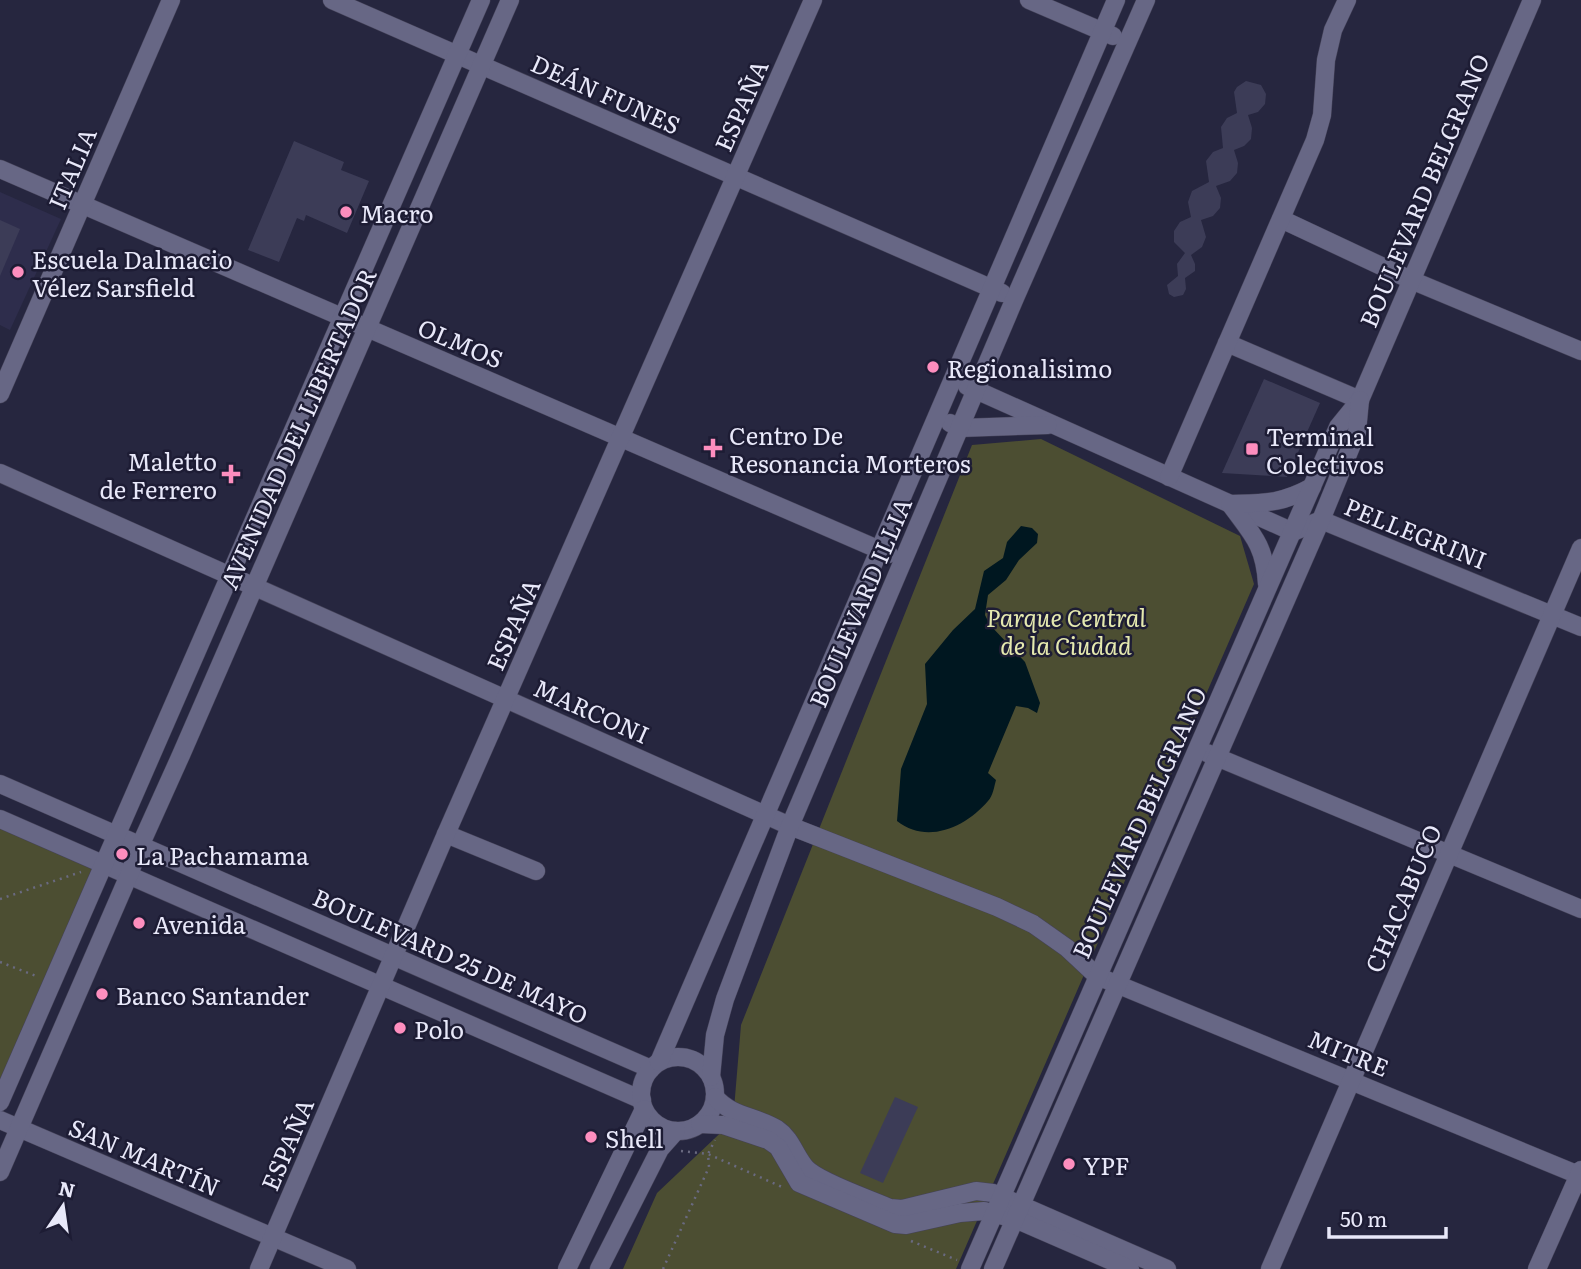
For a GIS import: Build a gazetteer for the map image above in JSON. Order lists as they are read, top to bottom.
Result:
{
  "streets": {
    "street": [
      "DEÁN FUNES",
      "ESPAÑA",
      "ITALIA",
      "BOULEVARD BELGRANO",
      "OLMOS",
      "AVENIDAD DEL LIBERTADOR",
      "PELLEGRINI",
      "BOULEVARD ILLIA",
      "MARCONI",
      "CHACABUCO",
      "BOULEVARD 25 DE MAYO",
      "MITRE",
      "SAN MARTÍN"
    ]
  },
  "crossings": [
    ["DEÁN FUNES", "ESPAÑA"],
    ["DEÁN FUNES", "AVENIDAD DEL LIBERTADOR"],
    ["DEÁN FUNES", "BOULEVARD ILLIA"],
    ["ESPAÑA", "OLMOS"],
    ["ESPAÑA", "MARCONI"],
    ["ESPAÑA", "BOULEVARD 25 DE MAYO"],
    ["ESPAÑA", "SAN MARTÍN"],
    ["ITALIA", "OLMOS"],
    ["BOULEVARD BELGRANO", "PELLEGRINI"],
    ["BOULEVARD BELGRANO", "MARCONI"],
    ["BOULEVARD BELGRANO", "MITRE"],
    ["OLMOS", "AVENIDAD DEL LIBERTADOR"],
    ["OLMOS", "BOULEVARD ILLIA"],
    ["AVENIDAD DEL LIBERTADOR", "MARCONI"],
    ["AVENIDAD DEL LIBERTADOR", "BOULEVARD 25 DE MAYO"],
    ["AVENIDAD DEL LIBERTADOR", "SAN MARTÍN"],
    ["PELLEGRINI", "CHACABUCO"],
    ["BOULEVARD ILLIA", "MARCONI"],
    ["BOULEVARD ILLIA", "BOULEVARD 25 DE MAYO"],
    ["MARCONI", "MITRE"],
    ["CHACABUCO", "MITRE"]
  ],
  "parks": ["Parque Central de la Ciudad"],
  "places": {
    "other": [
      "Macro",
      "Escuela Dalmacio Vélez Sarsfield",
      "Regionalisimo",
      "La Pachamama",
      "Avenida",
      "Banco Santander",
      "Polo",
      "Shell",
      "YPF"
    ],
    "health": ["Centro De Resonancia Morteros", "Maletto de Ferrero"],
    "transit": ["Terminal Colectivos"]
  },
  "scale_bar": "50 m",
  "north": "top"
}
